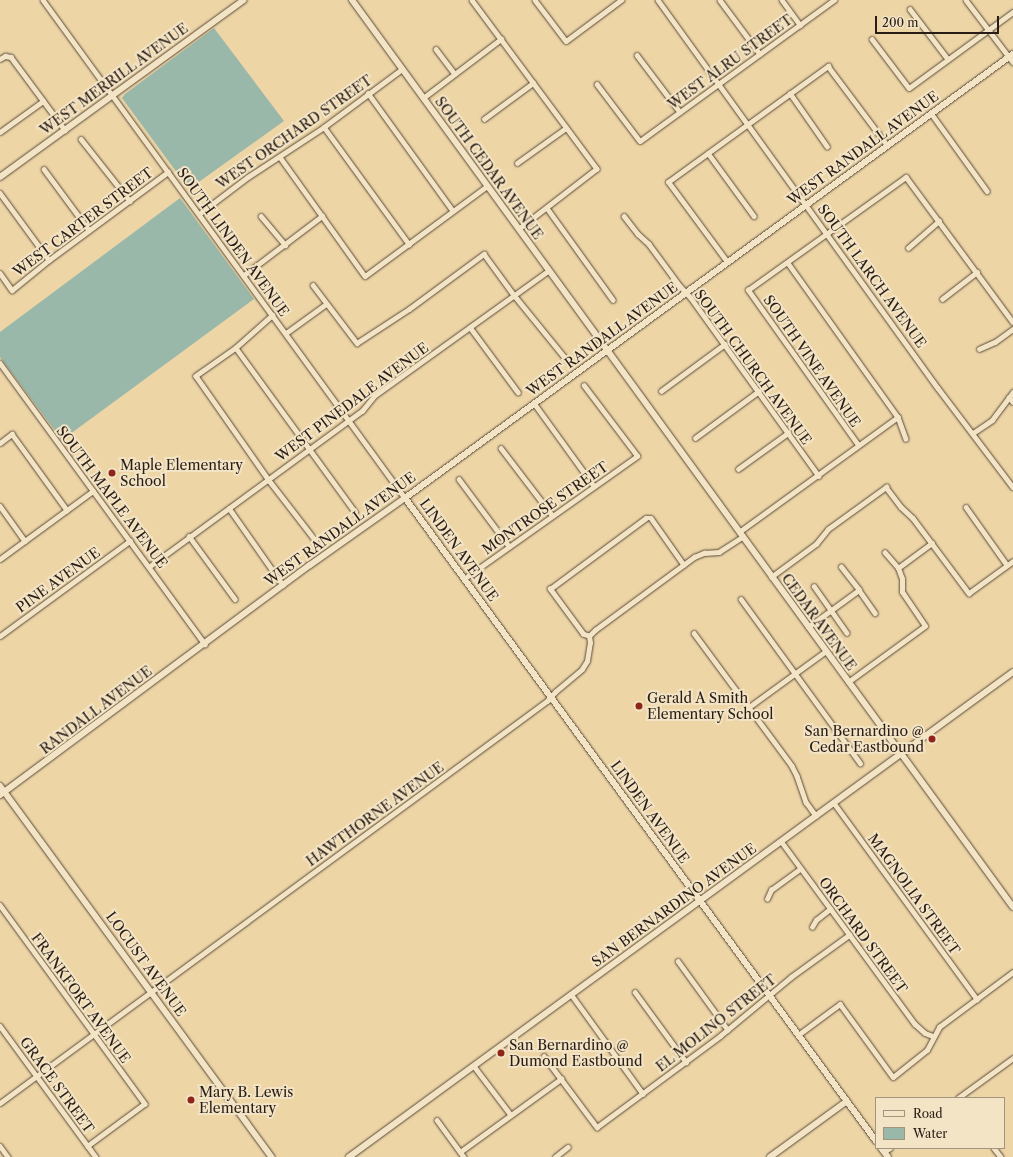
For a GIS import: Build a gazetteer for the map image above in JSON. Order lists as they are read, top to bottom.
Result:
{
  "streets": {
    "street": [
      "WEST ALRU STREET",
      "WEST MERRILL AVENUE",
      "WEST ORCHARD STREET",
      "WEST RANDALL AVENUE",
      "SOUTH CEDAR AVENUE",
      "WEST CARTER STREET",
      "SOUTH LINDEN AVENUE",
      "SOUTH LARCH AVENUE",
      "SOUTH VINE AVENUE",
      "SOUTH CHURCH AVENUE",
      "WEST PINEDALE AVENUE",
      "SOUTH MAPLE AVENUE",
      "MONTROSE STREET",
      "LINDEN AVENUE",
      "PINE AVENUE",
      "CEDAR AVENUE",
      "RANDALL AVENUE",
      "HAWTHORNE AVENUE",
      "MAGNOLIA STREET",
      "SAN BERNARDINO AVENUE",
      "ORCHARD STREET",
      "LOCUST AVENUE",
      "FRANKFORT AVENUE",
      "EL MOLINO STREET",
      "GRACE STREET"
    ]
  },
  "crossings": [
    ["WEST ALRU STREET", "SOUTH LARCH AVENUE"],
    ["WEST MERRILL AVENUE", "SOUTH LINDEN AVENUE"],
    ["WEST ORCHARD STREET", "SOUTH CEDAR AVENUE"],
    ["WEST ORCHARD STREET", "SOUTH LINDEN AVENUE"],
    ["WEST RANDALL AVENUE", "SOUTH CEDAR AVENUE"],
    ["WEST RANDALL AVENUE", "SOUTH LINDEN AVENUE"],
    ["WEST RANDALL AVENUE", "SOUTH LARCH AVENUE"],
    ["WEST RANDALL AVENUE", "SOUTH CHURCH AVENUE"],
    ["WEST RANDALL AVENUE", "SOUTH MAPLE AVENUE"],
    ["WEST RANDALL AVENUE", "LINDEN AVENUE"],
    ["WEST RANDALL AVENUE", "CEDAR AVENUE"],
    ["WEST RANDALL AVENUE", "RANDALL AVENUE"],
    ["SOUTH CEDAR AVENUE", "WEST PINEDALE AVENUE"],
    ["SOUTH CEDAR AVENUE", "CEDAR AVENUE"],
    ["WEST CARTER STREET", "SOUTH LINDEN AVENUE"],
    ["SOUTH LINDEN AVENUE", "WEST PINEDALE AVENUE"],
    ["SOUTH LINDEN AVENUE", "LINDEN AVENUE"],
    ["WEST PINEDALE AVENUE", "SOUTH MAPLE AVENUE"],
    ["SOUTH MAPLE AVENUE", "PINE AVENUE"],
    ["SOUTH MAPLE AVENUE", "RANDALL AVENUE"],
    ["MONTROSE STREET", "LINDEN AVENUE"],
    ["LINDEN AVENUE", "HAWTHORNE AVENUE"],
    ["LINDEN AVENUE", "SAN BERNARDINO AVENUE"],
    ["LINDEN AVENUE", "EL MOLINO STREET"],
    ["CEDAR AVENUE", "SAN BERNARDINO AVENUE"],
    ["RANDALL AVENUE", "LOCUST AVENUE"],
    ["HAWTHORNE AVENUE", "LOCUST AVENUE"],
    ["HAWTHORNE AVENUE", "FRANKFORT AVENUE"],
    ["HAWTHORNE AVENUE", "GRACE STREET"],
    ["MAGNOLIA STREET", "SAN BERNARDINO AVENUE"],
    ["SAN BERNARDINO AVENUE", "ORCHARD STREET"],
    ["ORCHARD STREET", "EL MOLINO STREET"],
    ["FRANKFORT AVENUE", "GRACE STREET"]
  ],
  "places": [
    "Maple Elementary School",
    "Gerald A Smith Elementary School",
    "San Bernardino @ Cedar Eastbound",
    "San Bernardino @ Dumond Eastbound",
    "Mary B. Lewis Elementary"
  ],
  "legend": ["Road", "Water"],
  "scale_bar": "200 m"
}
